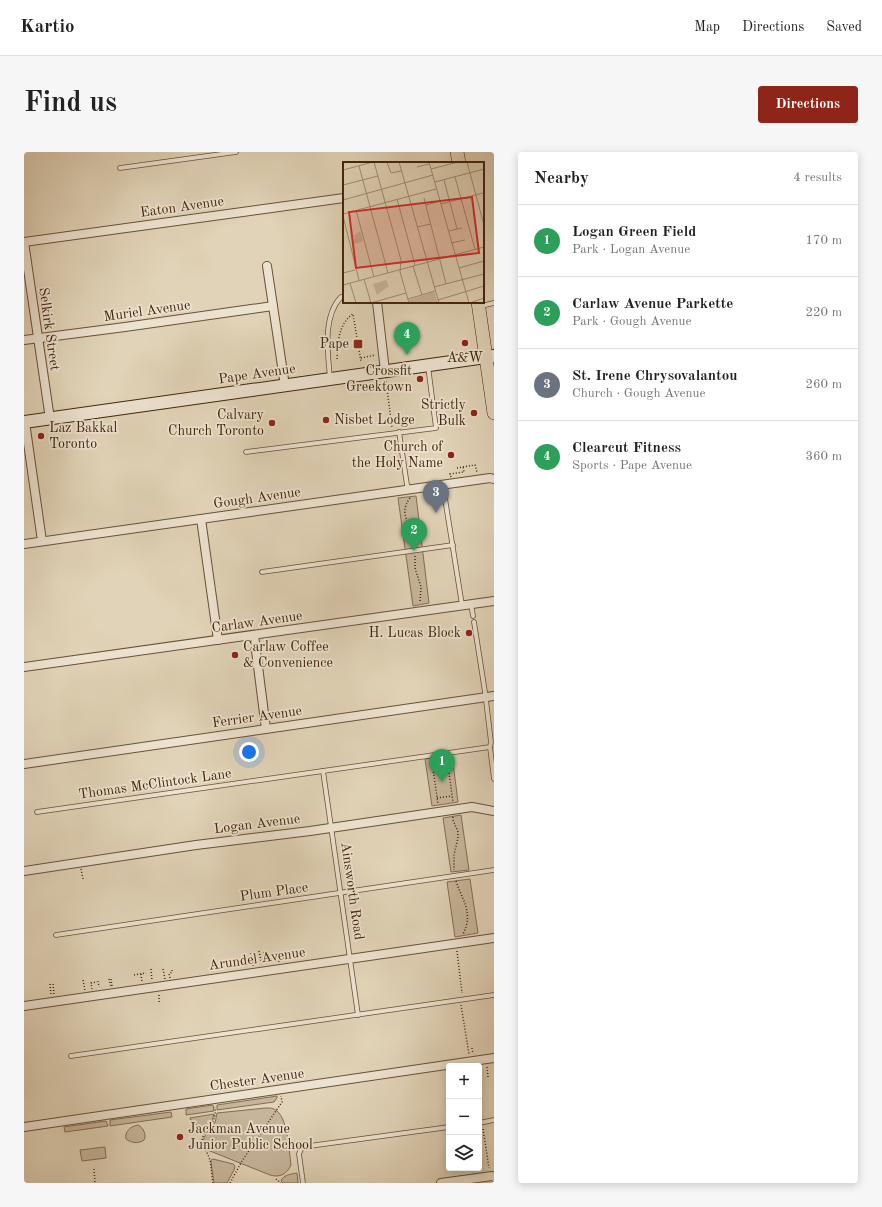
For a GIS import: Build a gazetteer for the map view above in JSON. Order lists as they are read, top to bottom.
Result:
{
  "streets": {
    "main road": ["Pape Avenue"],
    "street": [
      "Eaton Avenue",
      "Muriel Avenue",
      "Selkirk Street",
      "Gough Avenue",
      "Carlaw Avenue",
      "Ferrier Avenue",
      "Logan Avenue",
      "Arundel Avenue",
      "Chester Avenue"
    ],
    "lane": ["Thomas McClintock Lane", "Ainsworth Road", "Plum Place"]
  },
  "crossings": [
    ["Eaton Avenue", "Selkirk Street"],
    ["Muriel Avenue", "Selkirk Street"],
    ["Selkirk Street", "Pape Avenue"],
    ["Thomas McClintock Lane", "Ainsworth Road"],
    ["Logan Avenue", "Ainsworth Road"],
    ["Ainsworth Road", "Plum Place"],
    ["Ainsworth Road", "Arundel Avenue"]
  ],
  "places": {
    "other": [
      "A&W",
      "Crossfit Greektown",
      "Strictly Bulk",
      "Nisbet Lodge",
      "Calvary Church Toronto",
      "Laz Bakkal Toronto",
      "Church of the Holy Name",
      "H. Lucas Block",
      "Carlaw Coffee & Convenience",
      "Jackman Avenue Junior Public School"
    ],
    "transit": ["Pape"]
  },
  "page": {
    "header": "Kartio",
    "nav": ["Map", "Directions", "Saved"],
    "buttons": "Directions",
    "title": "Find us",
    "heading": ["Nearby", "4 results"],
    "list": [
      {
        "mark": "1",
        "name": "Logan Green Field",
        "note": "Park · Logan Avenue",
        "value": "170 m"
      },
      {
        "mark": "2",
        "name": "Carlaw Avenue Parkette",
        "note": "Park · Gough Avenue",
        "value": "220 m"
      },
      {
        "mark": "3",
        "name": "St. Irene Chrysovalantou",
        "note": "Church · Gough Avenue",
        "value": "260 m"
      },
      {
        "mark": "4",
        "name": "Clearcut Fitness",
        "note": "Sports · Pape Avenue",
        "value": "360 m"
      }
    ],
    "pins": [
      "4",
      "3",
      "2",
      "1"
    ],
    "map_buttons": ["+", "−"]
  }
}
